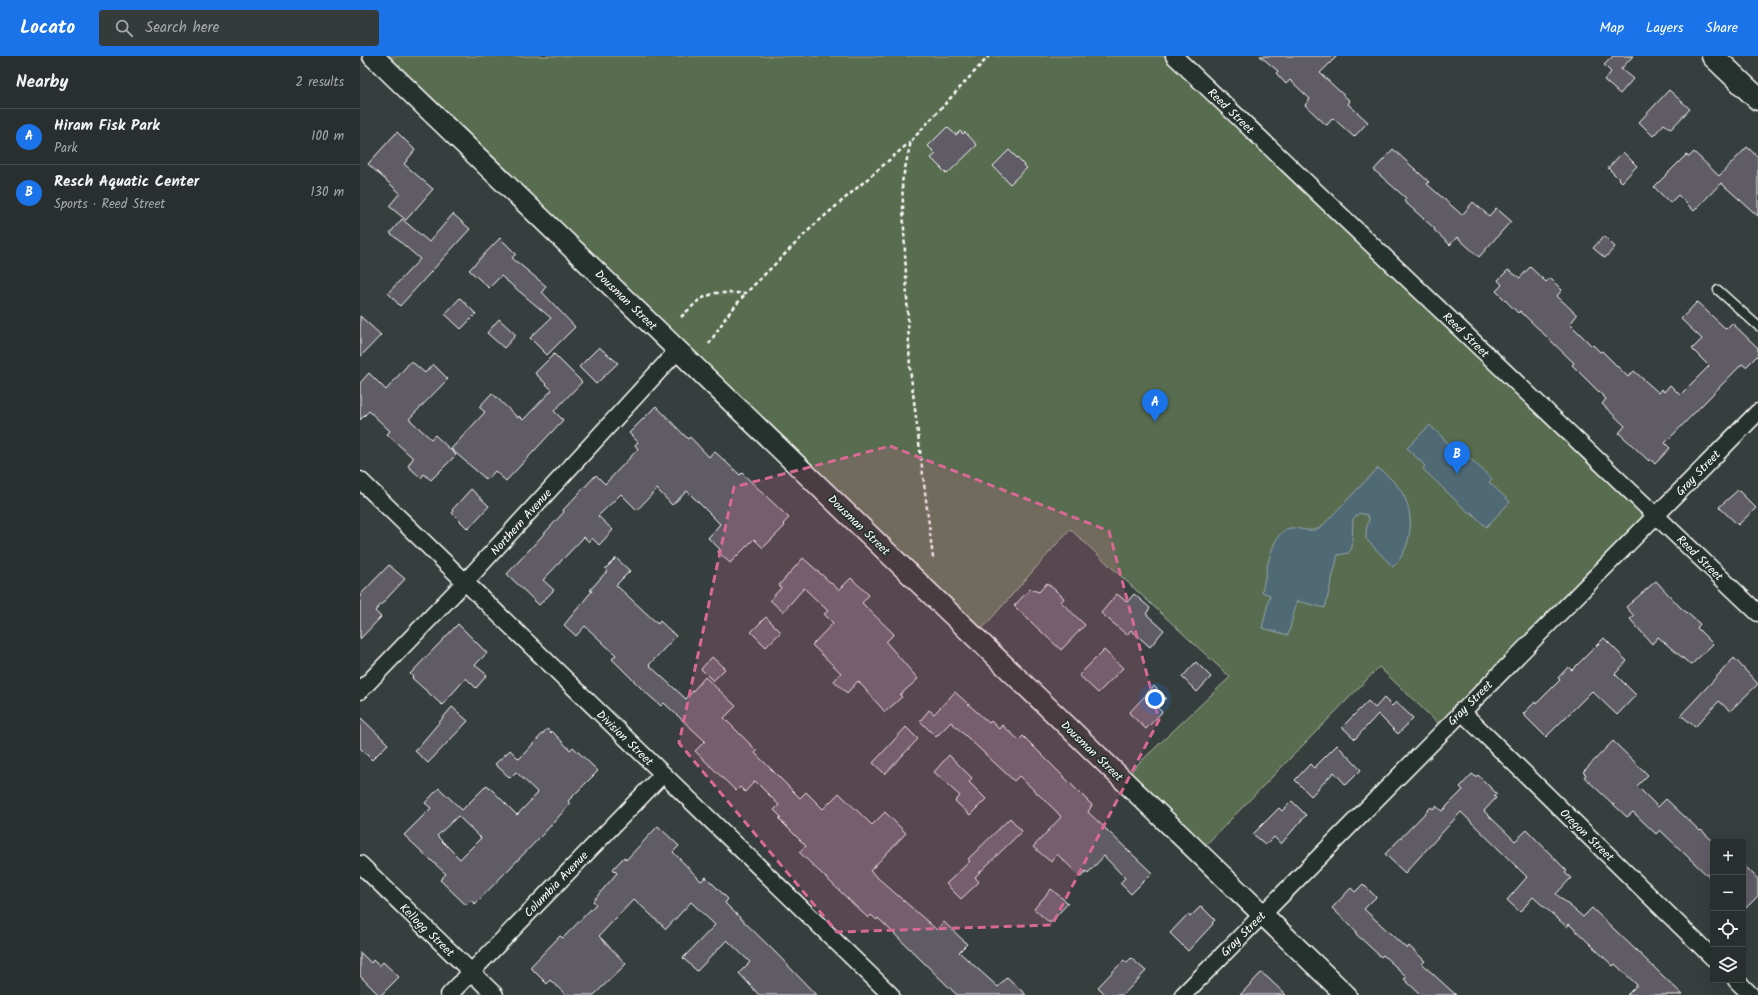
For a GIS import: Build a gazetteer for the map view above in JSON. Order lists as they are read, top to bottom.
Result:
{
  "streets": {
    "street": [
      "Reed Street",
      "Dousman Street",
      "Gray Street",
      "Northern Avenue",
      "Division Street",
      "Oregon Street",
      "Columbia Avenue",
      "Kellogg Street"
    ]
  },
  "crossings": [
    ["Reed Street", "Gray Street"],
    ["Dousman Street", "Gray Street"],
    ["Dousman Street", "Northern Avenue"],
    ["Gray Street", "Oregon Street"],
    ["Northern Avenue", "Division Street"],
    ["Division Street", "Columbia Avenue"],
    ["Columbia Avenue", "Kellogg Street"]
  ],
  "page": {
    "header": "Locato",
    "search": "Search here",
    "nav": ["Map", "Layers", "Share"],
    "heading": ["Nearby", "2 results"],
    "list": [
      {
        "mark": "A",
        "name": "Hiram Fisk Park",
        "note": "Park",
        "value": "100 m"
      },
      {
        "mark": "B",
        "name": "Resch Aquatic Center",
        "note": "Sports · Reed Street",
        "value": "130 m"
      }
    ],
    "pins": ["A", "B"],
    "map_buttons": ["+", "−"]
  }
}
